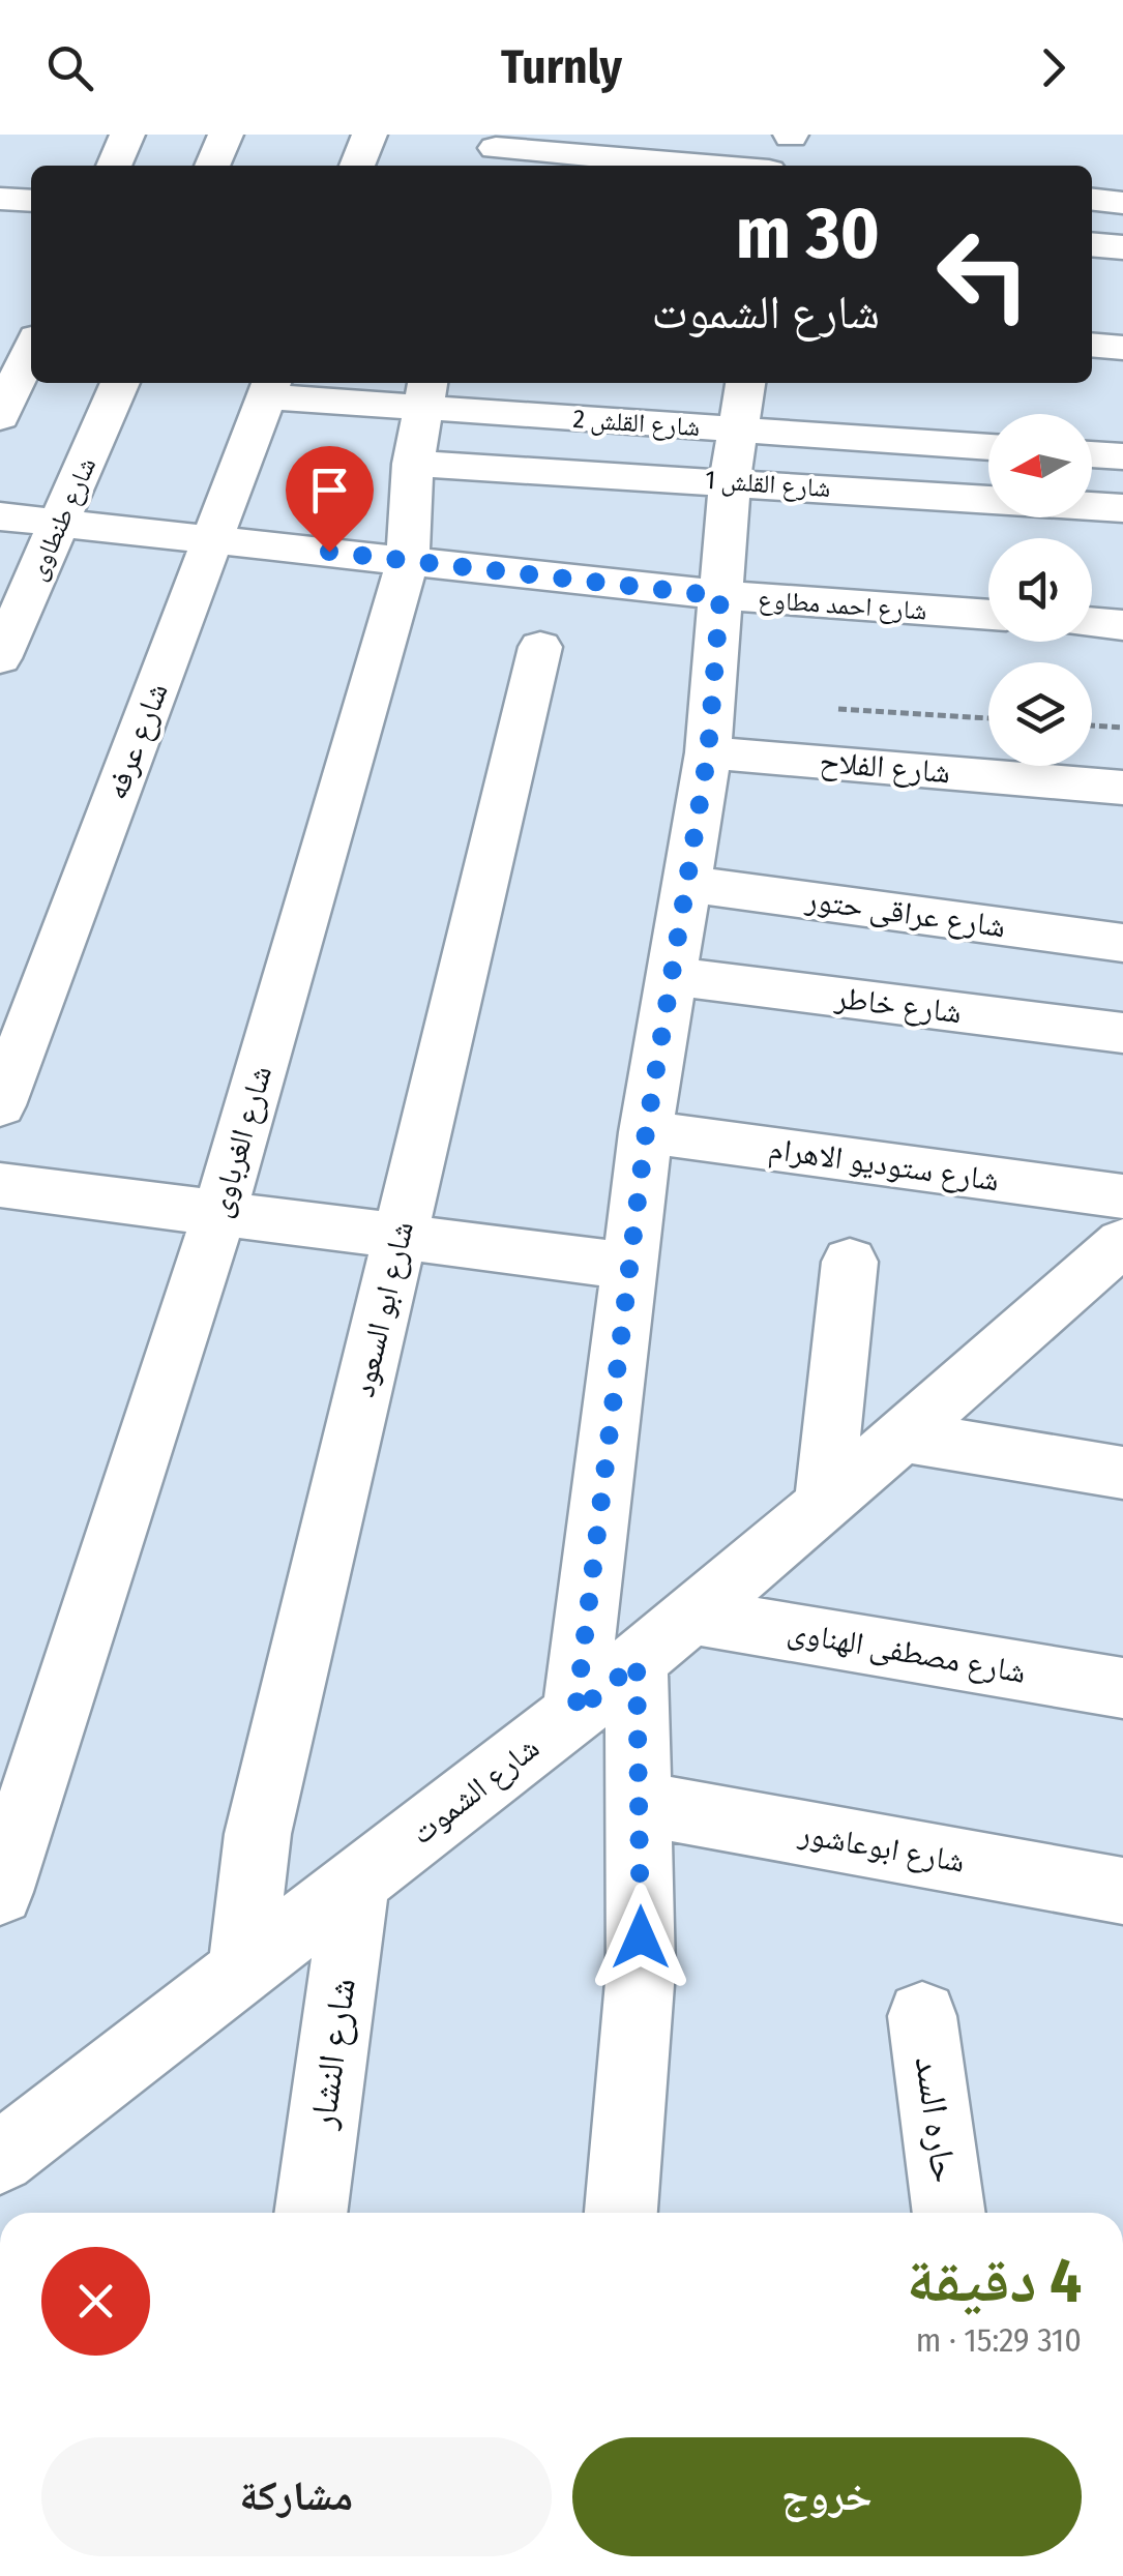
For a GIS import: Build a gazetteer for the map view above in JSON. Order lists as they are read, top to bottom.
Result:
{
  "streets": {
    "street": [
      "شارع القلش 2",
      "شارع القلش 1",
      "شارع طنطاوى",
      "شارع احمد مطاوع",
      "شارع عرفه",
      "شارع الفلاح",
      "شارع عراقى حتور",
      "شارع خاطر",
      "شارع الغرباوى",
      "شارع ستوديو الاهرام",
      "شارع ابو السعود",
      "شارع مصطفى الهناوى",
      "شارع الشموت",
      "شارع ابوعاشور",
      "شارع النشار",
      "حاره السد"
    ]
  },
  "crossings": [
    ["شارع القلش 2", "شارع عرفه"],
    ["شارع القلش 2", "شارع الغرباوى"],
    ["شارع القلش 1", "شارع الغرباوى"],
    ["شارع طنطاوى", "شارع احمد مطاوع"],
    ["شارع احمد مطاوع", "شارع عرفه"],
    ["شارع احمد مطاوع", "شارع الغرباوى"],
    ["شارع ستوديو الاهرام", "شارع الشموت"],
    ["شارع ابو السعود", "شارع الشموت"],
    ["شارع مصطفى الهناوى", "شارع الشموت"],
    ["شارع الشموت", "شارع النشار"]
  ],
  "north": "left",
  "page": {
    "header": "Turnly",
    "turn": ["30 m", "شارع الشموت"],
    "heading": ["4 دقيقة", "310 m · 15:29"],
    "buttons": ["خروج", "مشاركة"]
  }
}
